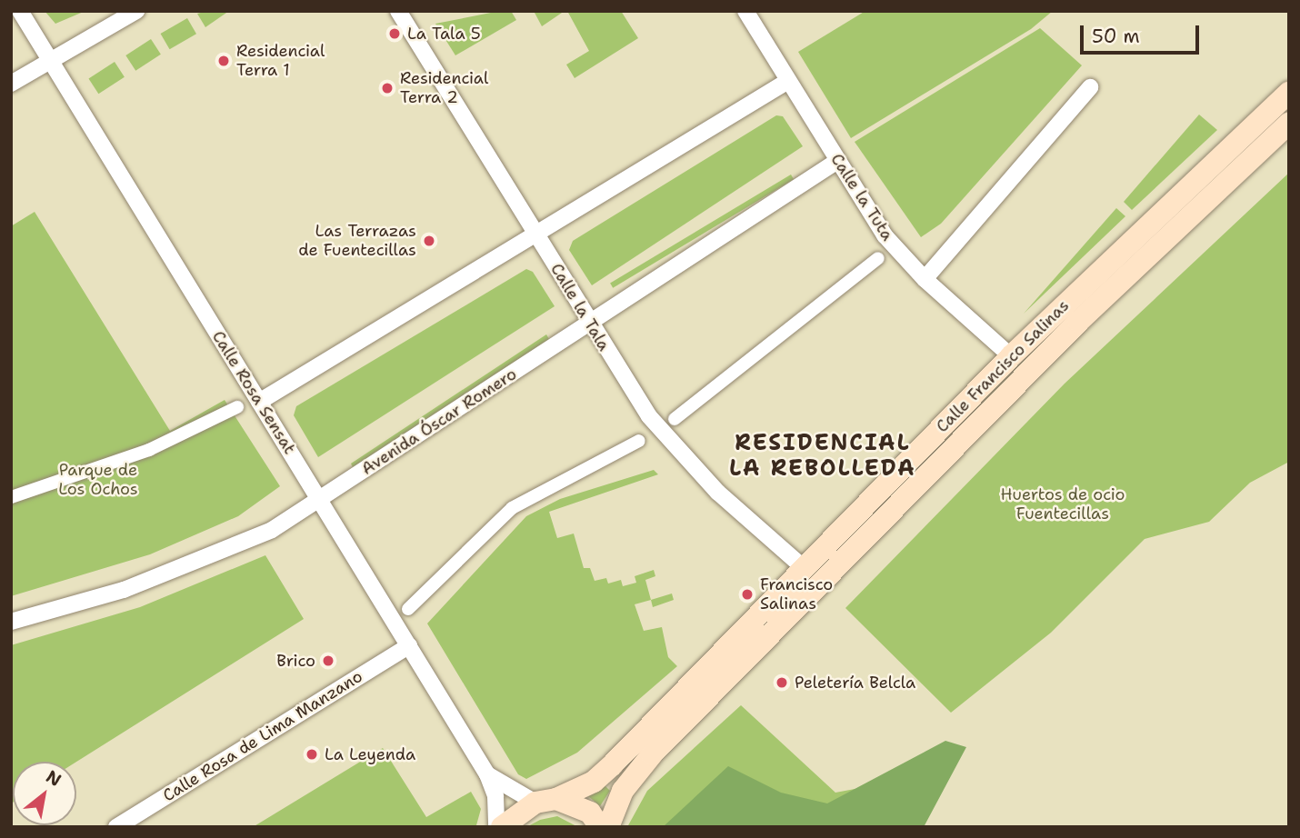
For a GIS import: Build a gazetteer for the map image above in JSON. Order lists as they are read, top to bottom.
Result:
{
  "streets": {
    "main road": ["Calle Francisco Salinas"],
    "street": [
      "Calle la Tuta",
      "Calle la Tala",
      "Calle Rosa Sensat",
      "Avenida Óscar Romero",
      "Calle Rosa de Lima Manzano"
    ]
  },
  "crossings": [
    ["Calle la Tuta", "Calle Francisco Salinas"],
    ["Calle la Tuta", "Avenida Óscar Romero"],
    ["Calle la Tala", "Calle Francisco Salinas"],
    ["Calle la Tala", "Avenida Óscar Romero"],
    ["Calle Francisco Salinas", "Calle Rosa Sensat"],
    ["Calle Rosa Sensat", "Avenida Óscar Romero"],
    ["Calle Rosa Sensat", "Calle Rosa de Lima Manzano"]
  ],
  "districts": ["RESIDENCIAL LA REBOLLEDA"],
  "parks": ["Parque de Los Ochos", "Huertos de ocio Fuentecillas"],
  "places": [
    "La Tala 5",
    "Residencial Terra 1",
    "Residencial Terra 2",
    "Las Terrazas de Fuentecillas",
    "Francisco Salinas",
    "Brico",
    "Peletería Belcla",
    "La Leyenda"
  ],
  "scale_bar": "50 m",
  "north": "top right"
}
